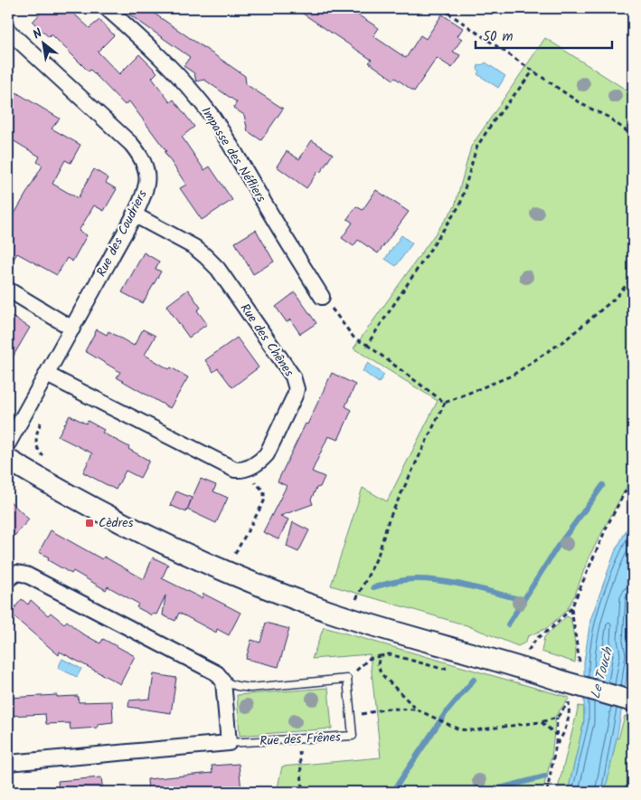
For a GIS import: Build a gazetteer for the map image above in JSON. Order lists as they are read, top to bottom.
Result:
{
  "streets": {
    "street": [
      "Impasse des Néfliers",
      "Rue des Coudriers",
      "Rue des Chênes",
      "Rue des Frênes"
    ]
  },
  "crossings": [
    ["Rue des Coudriers", "Rue des Chênes"]
  ],
  "water": ["Le Touch"],
  "places": {
    "transit": ["Cèdres"]
  },
  "scale_bar": "50 m",
  "north": "top left"
}
